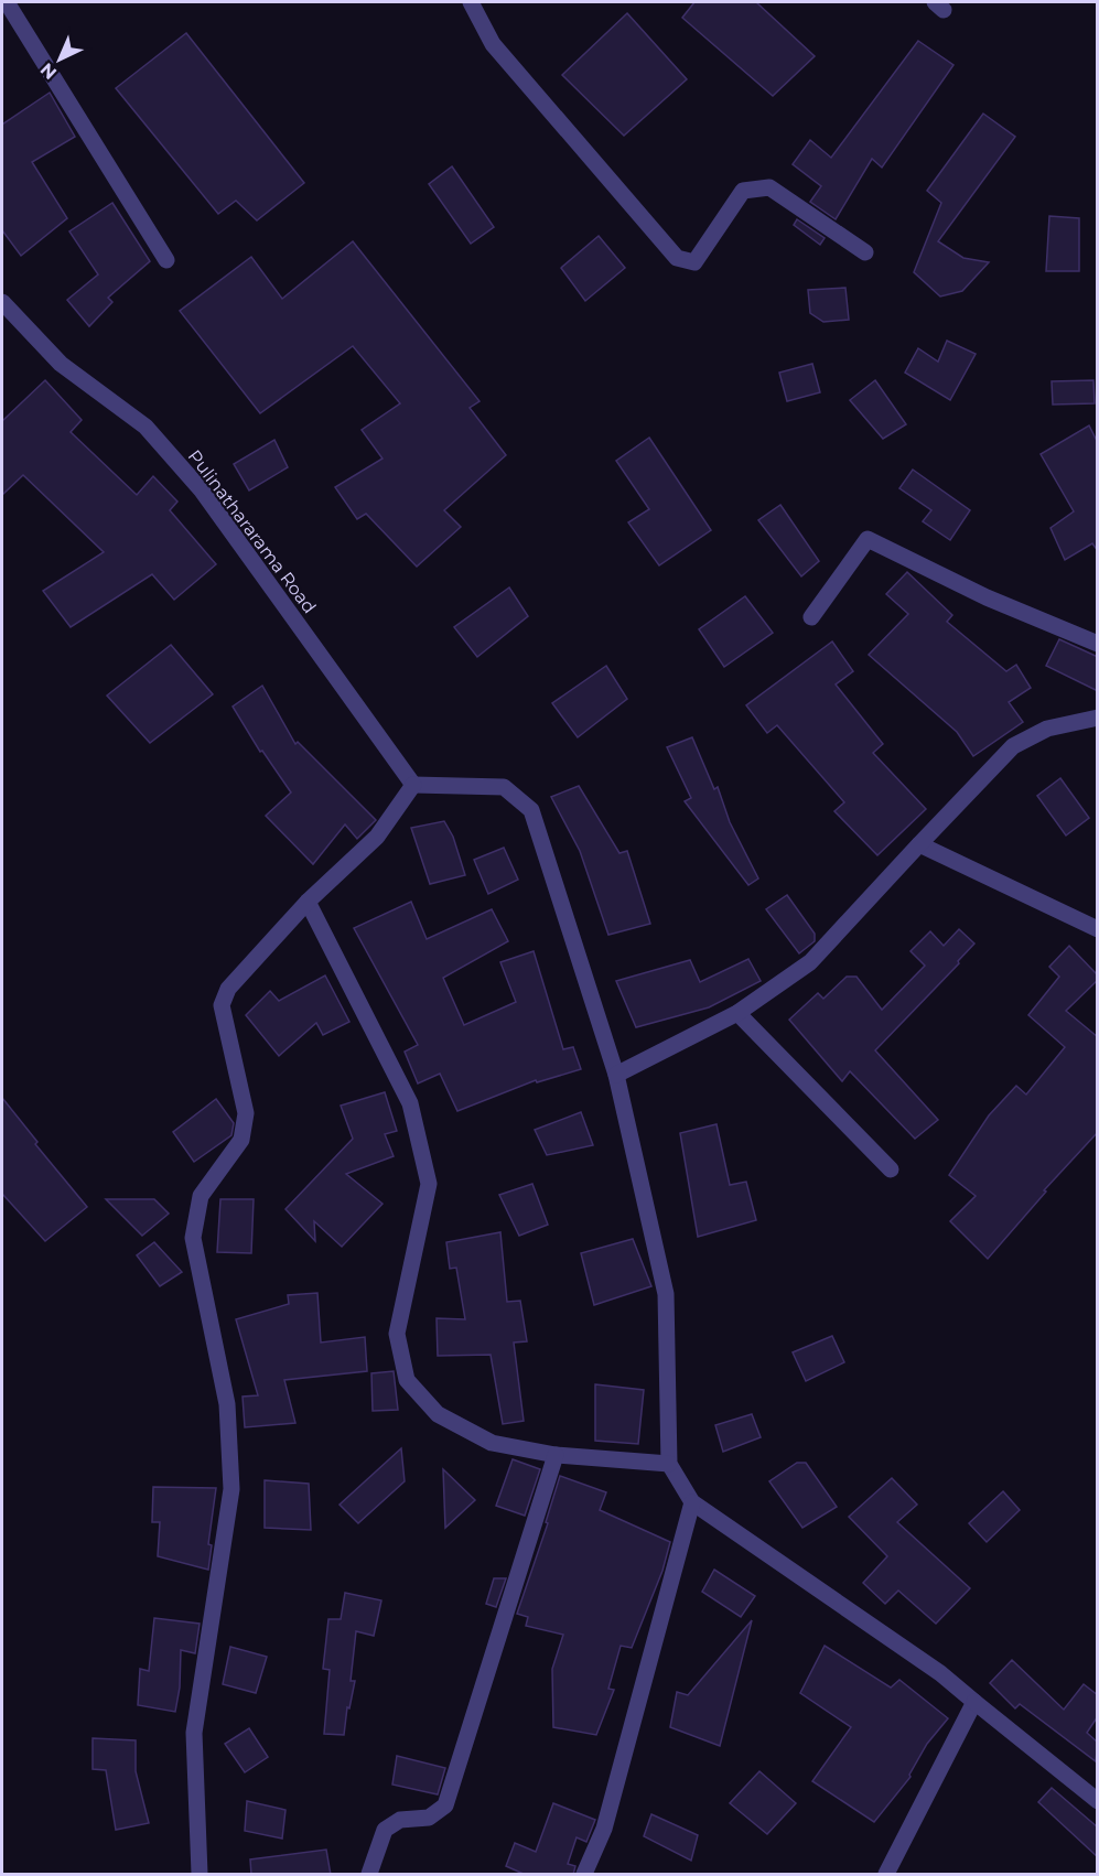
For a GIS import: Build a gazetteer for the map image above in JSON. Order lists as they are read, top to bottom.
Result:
{
  "streets": {
    "street": ["Pulinathararama Road"]
  },
  "north": "bottom left"
}
